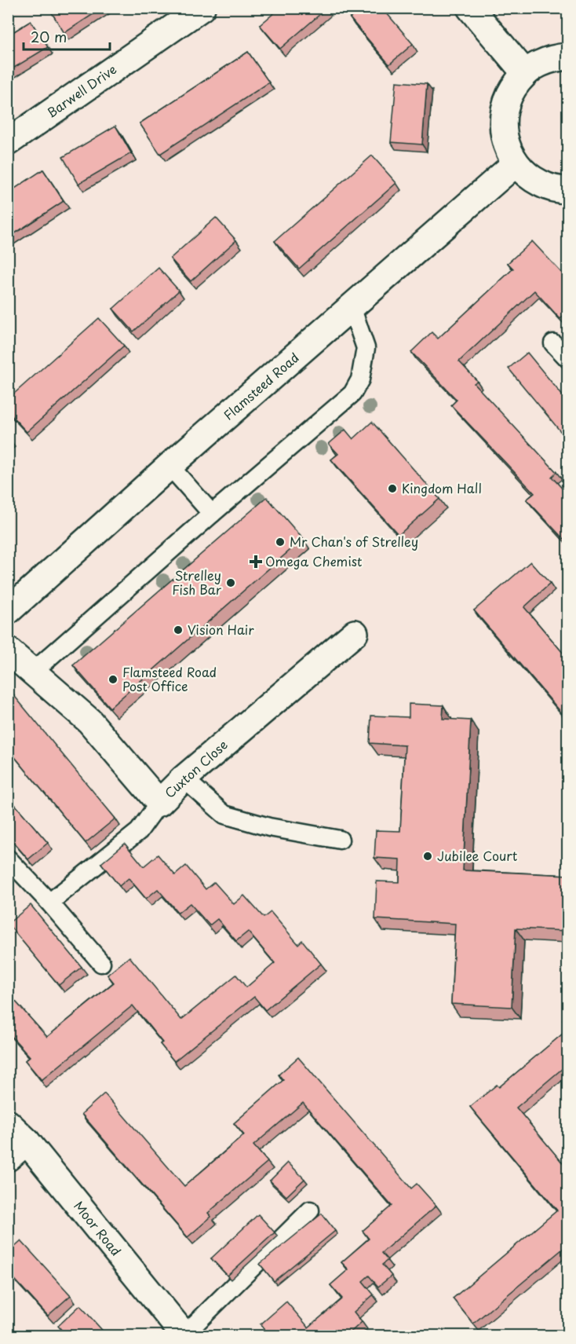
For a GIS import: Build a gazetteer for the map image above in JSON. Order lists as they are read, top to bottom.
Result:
{
  "streets": {
    "street": [
      "Barwell Drive",
      "Flamsteed Road",
      "Cuxton Close",
      "Moor Road"
    ]
  },
  "places": {
    "other": [
      "Kingdom Hall",
      "Mr Chan's of Strelley",
      "Strelley Fish Bar",
      "Vision Hair",
      "Flamsteed Road Post Office",
      "Jubilee Court"
    ],
    "health": ["Omega Chemist"]
  },
  "scale_bar": "20 m"
}
